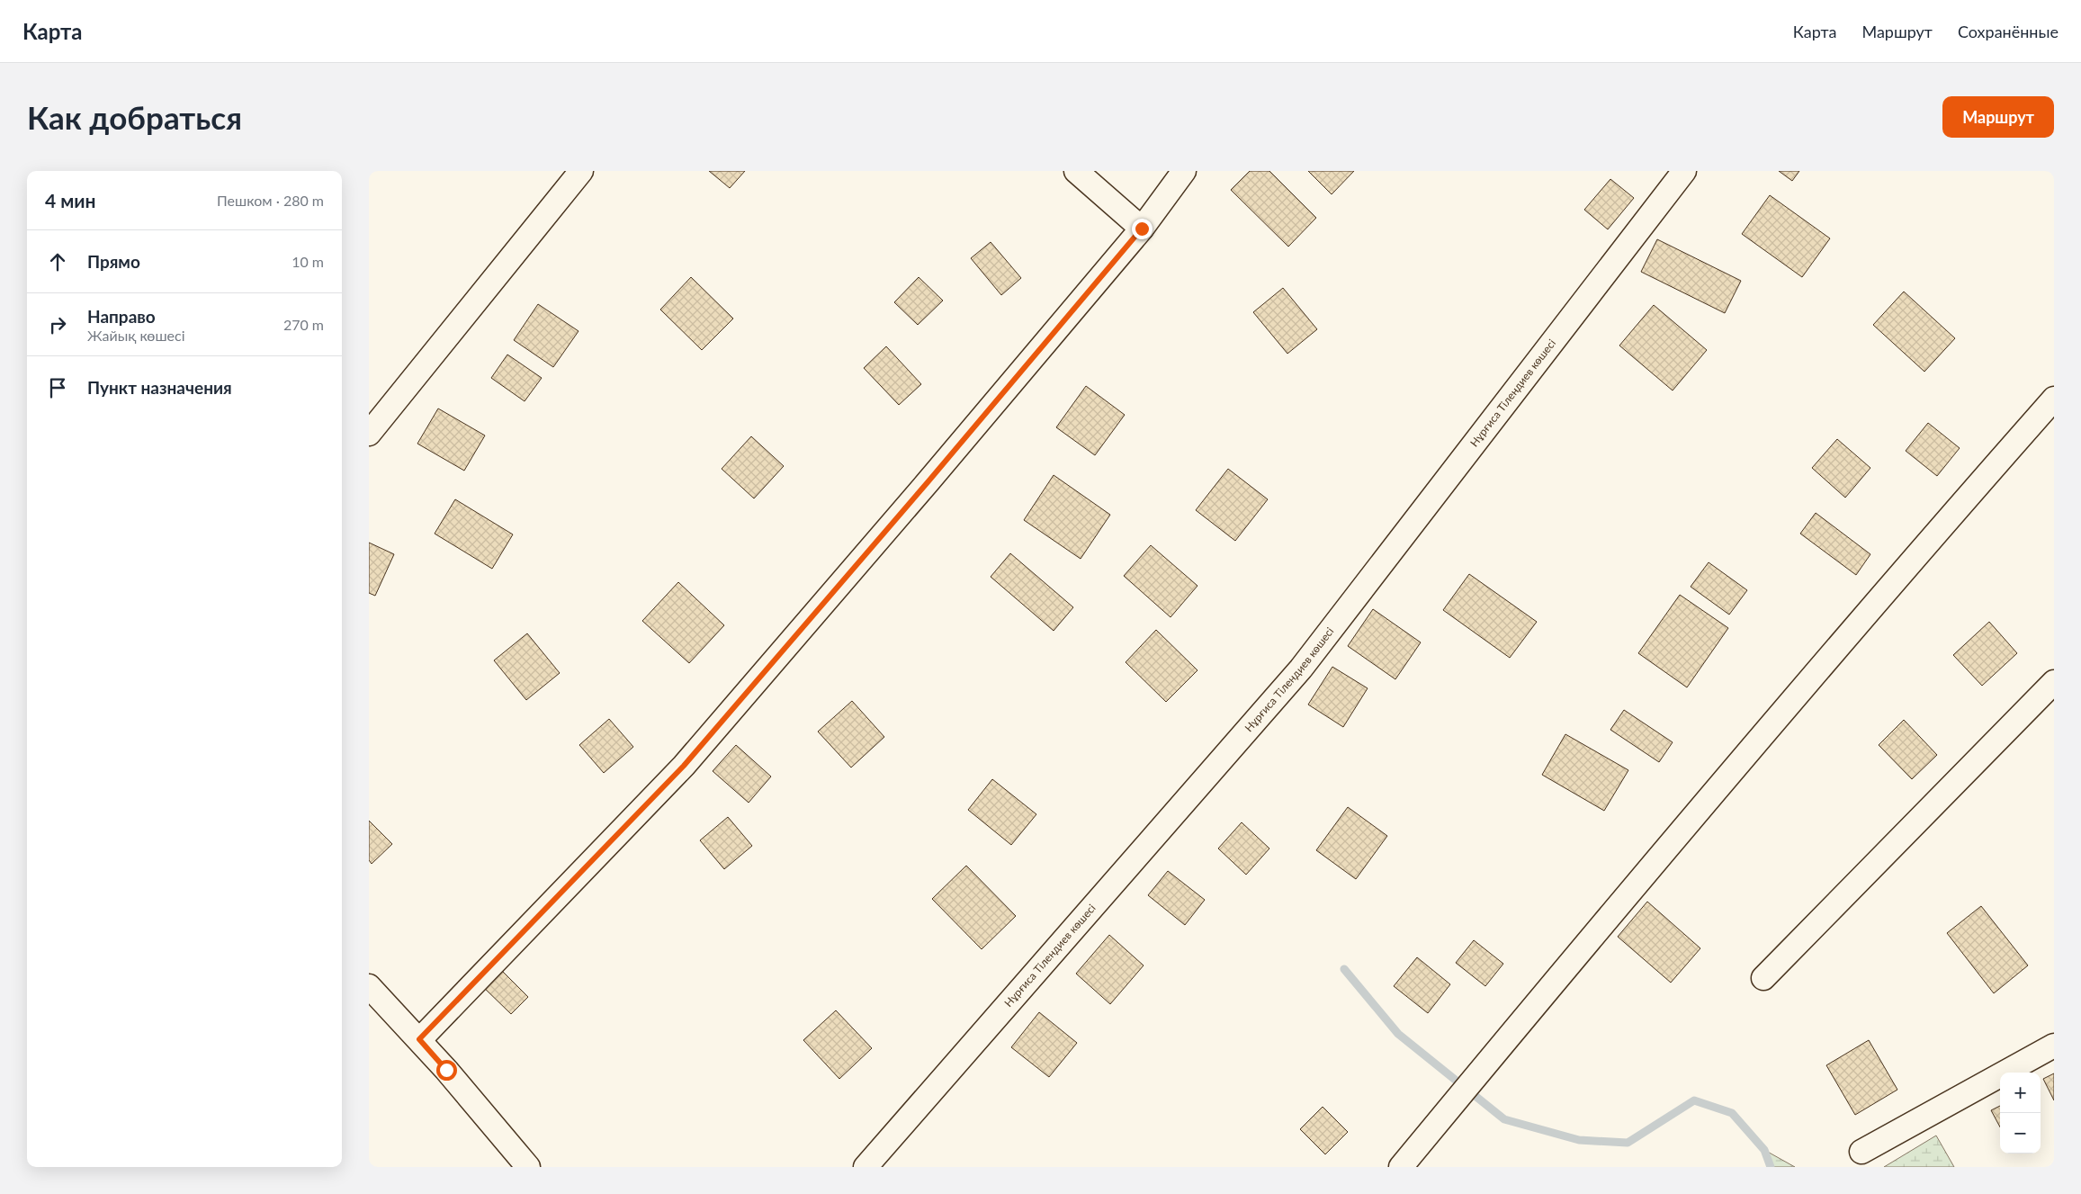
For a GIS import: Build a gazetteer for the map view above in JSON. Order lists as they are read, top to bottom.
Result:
{
  "streets": {
    "street": ["Нұрғиса Тілендиев көшесі"]
  },
  "page": {
    "header": "Карта",
    "nav": ["Карта", "Маршрут", "Сохранённые"],
    "buttons": "Маршрут",
    "title": "Как добраться",
    "heading": ["4 мин", "Пешком · 280 m"],
    "list": [
      ["Прямо", "10 m"],
      ["Направо", "Жайық көшесі", "270 m"],
      "Пункт назначения"
    ],
    "map_buttons": ["+", "−"]
  }
}
